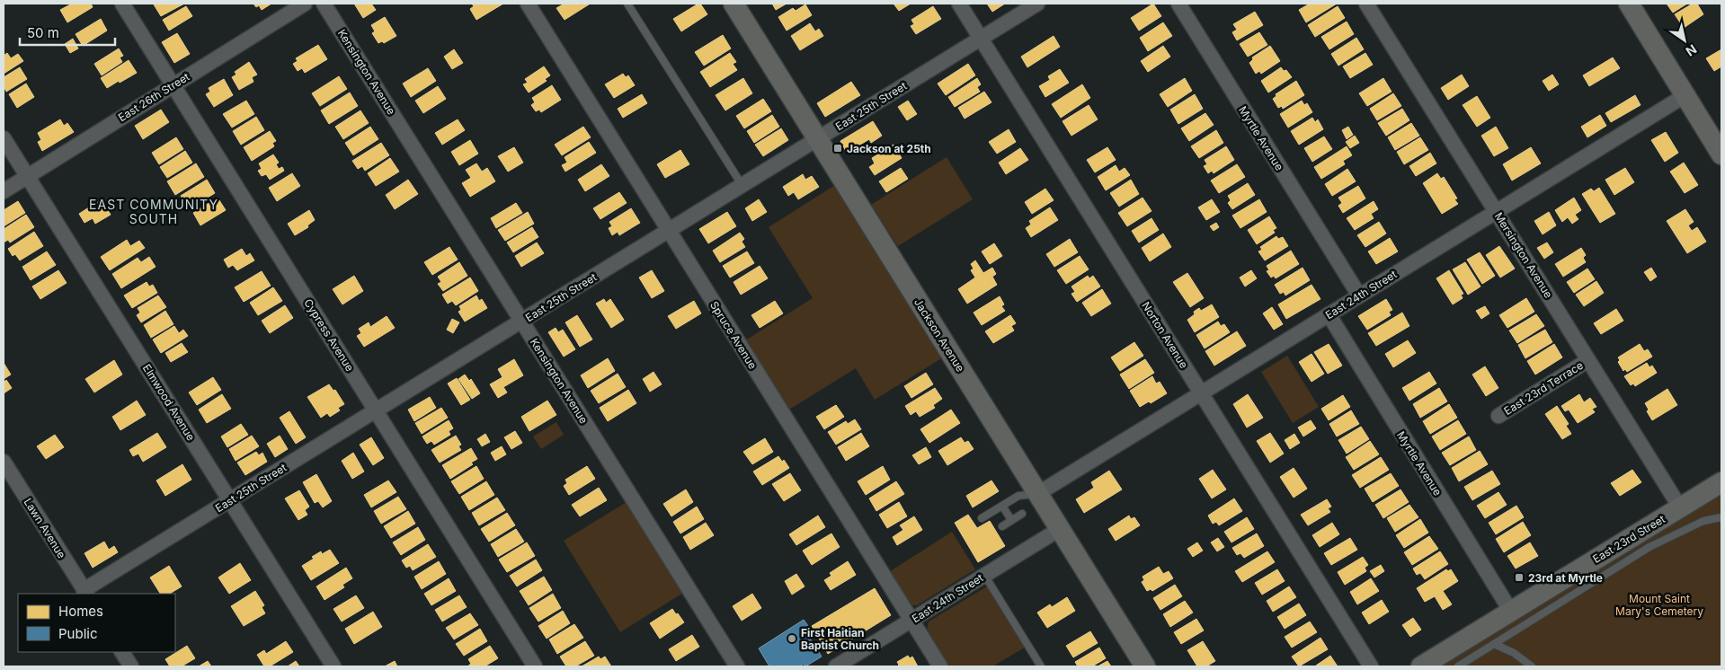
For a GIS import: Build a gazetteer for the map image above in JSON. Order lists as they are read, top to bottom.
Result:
{
  "streets": {
    "street": [
      "Kensington Avenue",
      "East 26th Street",
      "East 25th Street",
      "Myrtle Avenue",
      "Mersington Avenue",
      "East 24th Street",
      "Cypress Avenue",
      "Spruce Avenue",
      "Jackson Avenue",
      "Norton Avenue",
      "East 23rd Terrace",
      "Elmwood Avenue",
      "Lawn Avenue",
      "East 23rd Street"
    ]
  },
  "crossings": [
    ["Kensington Avenue", "East 25th Street"],
    ["East 26th Street", "Cypress Avenue"],
    ["East 26th Street", "Elmwood Avenue"],
    ["East 25th Street", "Cypress Avenue"],
    ["East 25th Street", "Spruce Avenue"],
    ["East 25th Street", "Jackson Avenue"],
    ["East 25th Street", "Norton Avenue"],
    ["East 25th Street", "Elmwood Avenue"],
    ["East 25th Street", "Lawn Avenue"],
    ["Myrtle Avenue", "East 24th Street"],
    ["Myrtle Avenue", "East 23rd Street"],
    ["Mersington Avenue", "East 24th Street"],
    ["Mersington Avenue", "East 23rd Terrace"],
    ["Mersington Avenue", "East 23rd Street"],
    ["East 24th Street", "Spruce Avenue"],
    ["East 24th Street", "Jackson Avenue"],
    ["East 24th Street", "Norton Avenue"]
  ],
  "districts": ["EAST COMMUNITY SOUTH"],
  "parks": ["Mount Saint Mary's Cemetery"],
  "places": {
    "transit": ["Jackson at 25th", "23rd at Myrtle"],
    "other": ["First Haitian Baptist Church"]
  },
  "legend": ["Homes", "Public"],
  "scale_bar": "50 m",
  "north": "bottom right"
}
